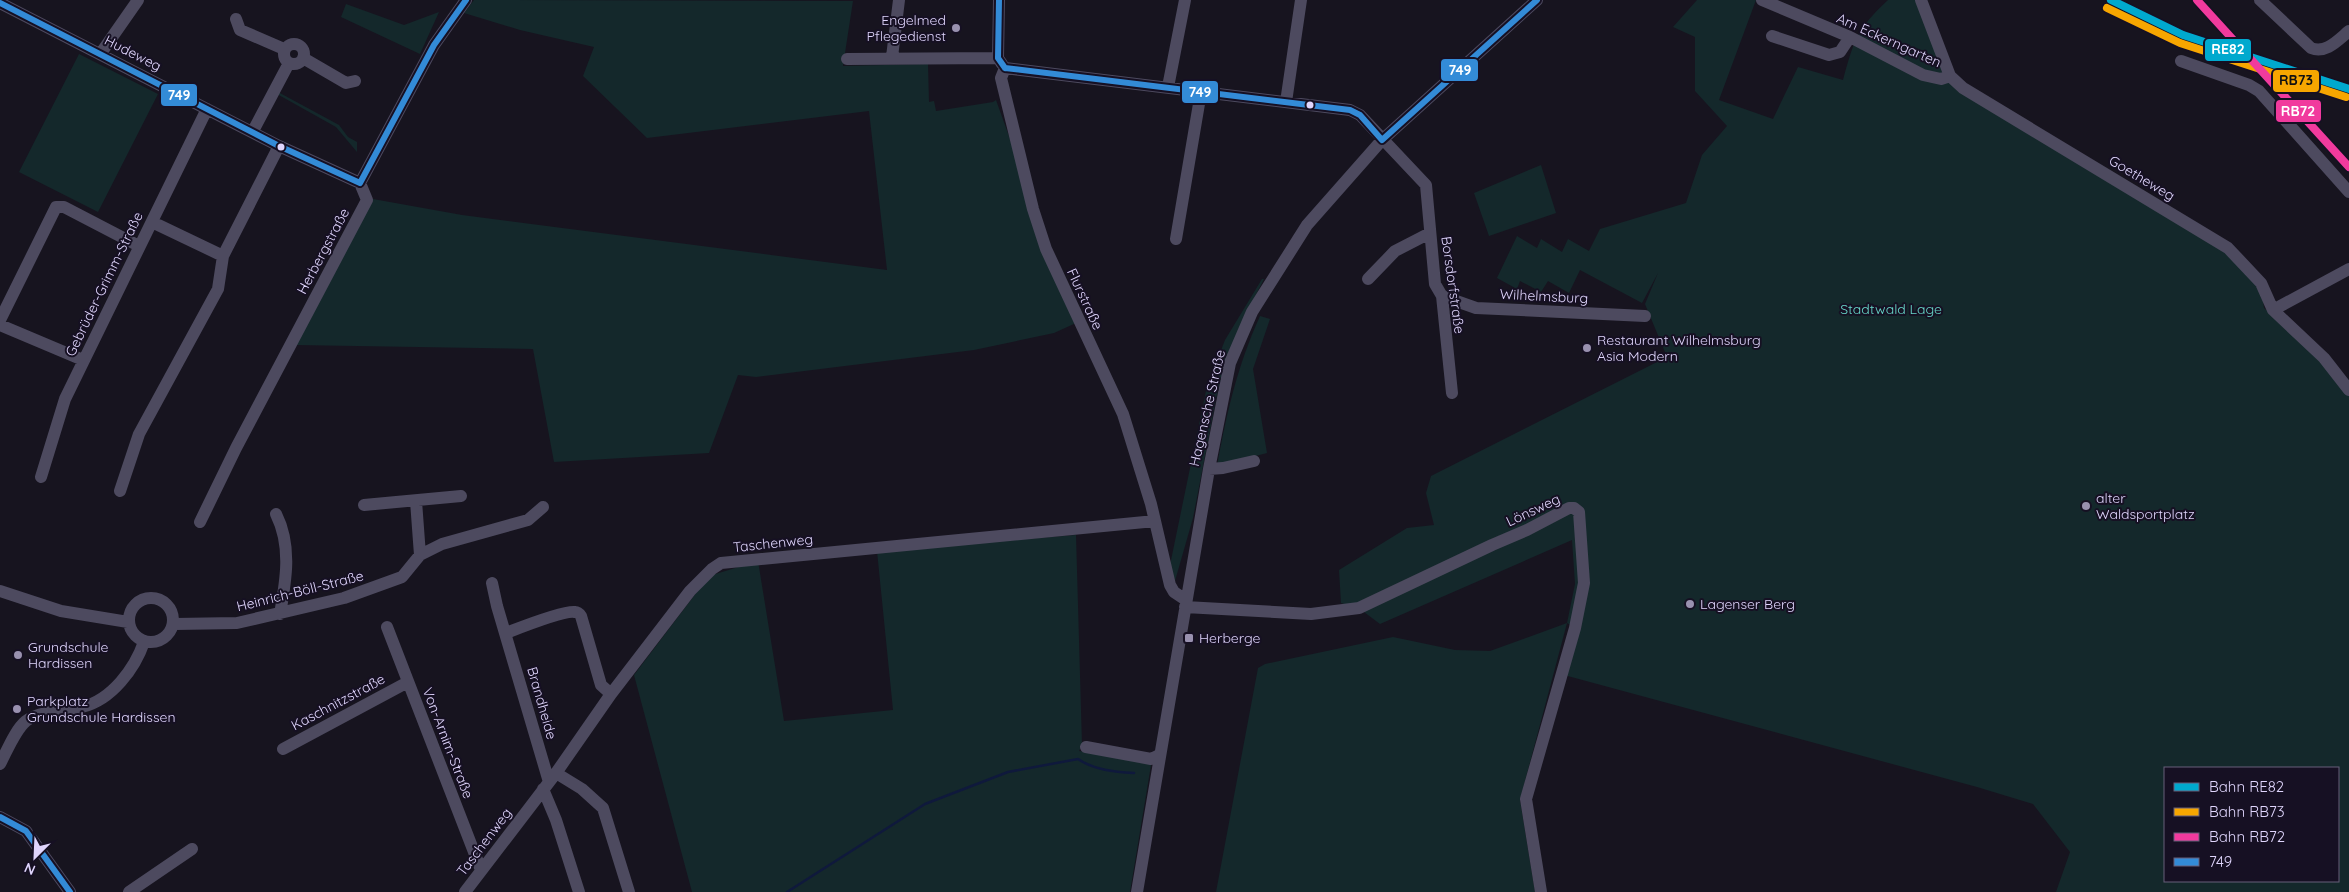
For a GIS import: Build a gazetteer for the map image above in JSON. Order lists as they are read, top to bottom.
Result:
{
  "streets": {
    "street": [
      "Am Eckerngarten",
      "Hudeweg",
      "Goetheweg",
      "Herbergstraße",
      "Gebrüder-Grimm-Straße",
      "Borsdorfstraße",
      "Wilhelmsburg",
      "Flurstraße",
      "Hagensche Straße",
      "Lönsweg",
      "Taschenweg",
      "Heinrich-Böll-Straße",
      "Kaschnitzstraße",
      "Brandheide",
      "Von-Arnim-Straße"
    ]
  },
  "crossings": [
    ["Am Eckerngarten", "Goetheweg"],
    ["Hudeweg", "Herbergstraße"],
    ["Hudeweg", "Gebrüder-Grimm-Straße"],
    ["Borsdorfstraße", "Wilhelmsburg"],
    ["Borsdorfstraße", "Flurstraße"],
    ["Borsdorfstraße", "Hagensche Straße"],
    ["Flurstraße", "Hagensche Straße"],
    ["Flurstraße", "Lönsweg"],
    ["Flurstraße", "Taschenweg"],
    ["Hagensche Straße", "Lönsweg"],
    ["Taschenweg", "Brandheide"],
    ["Taschenweg", "Von-Arnim-Straße"],
    ["Kaschnitzstraße", "Von-Arnim-Straße"]
  ],
  "parks": ["Stadtwald Lage"],
  "places": {
    "other": [
      "Engelmed Pflegedienst",
      "Restaurant Wilhelmsburg Asia Modern",
      "alter Waldsportplatz",
      "Lagenser Berg",
      "Grundschule Hardissen",
      "Parkplatz Grundschule Hardissen"
    ],
    "transit": ["Herberge"]
  },
  "lines": [
    "rail line RE82",
    "rail line RB72",
    "transit line 749",
    "rail line RB73"
  ],
  "legend": [
    "Bahn RE82",
    "Bahn RB73",
    "Bahn RB72",
    "749"
  ],
  "north": "bottom left"
}
